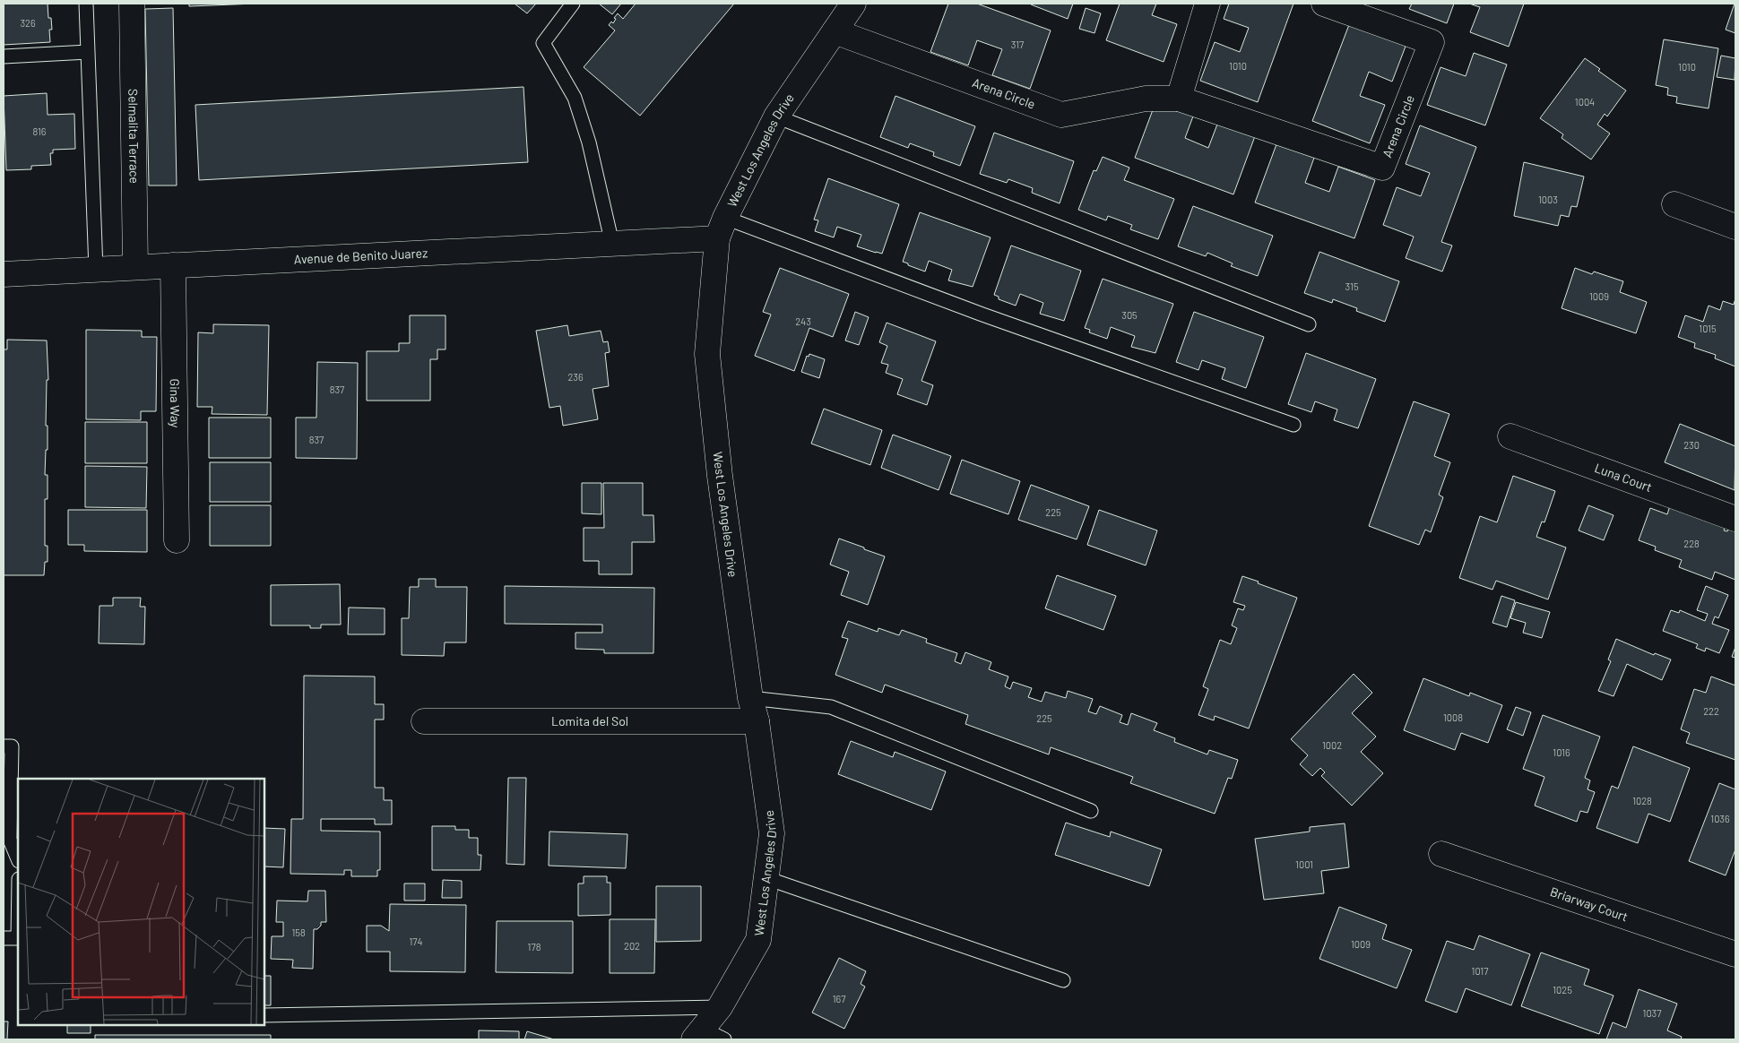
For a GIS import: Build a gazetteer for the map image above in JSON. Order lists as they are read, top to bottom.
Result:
{
  "streets": {
    "street": [
      "Arena Circle",
      "Selmalita Terrace",
      "West Los Angeles Drive",
      "Avenue de Benito Juarez",
      "Gina Way",
      "Luna Court",
      "Lomita del Sol",
      "Briarway Court"
    ]
  },
  "crossings": [
    ["Arena Circle", "West Los Angeles Drive"],
    ["Selmalita Terrace", "Avenue de Benito Juarez"],
    ["West Los Angeles Drive", "Avenue de Benito Juarez"],
    ["West Los Angeles Drive", "Lomita del Sol"],
    ["Avenue de Benito Juarez", "Gina Way"]
  ],
  "house_numbers": [
    "326",
    "317",
    "1010",
    "1010",
    "1004",
    "816",
    "1003",
    "315",
    "1009",
    "305",
    "243",
    "1015",
    "236",
    "837",
    "837",
    "230",
    "225",
    "228",
    "222",
    "1008",
    "225",
    "1002",
    "1016",
    "1028",
    "1036",
    "1001",
    "158",
    "174",
    "1009",
    "202",
    "178",
    "1017",
    "1025",
    "167",
    "1037"
  ]
}
